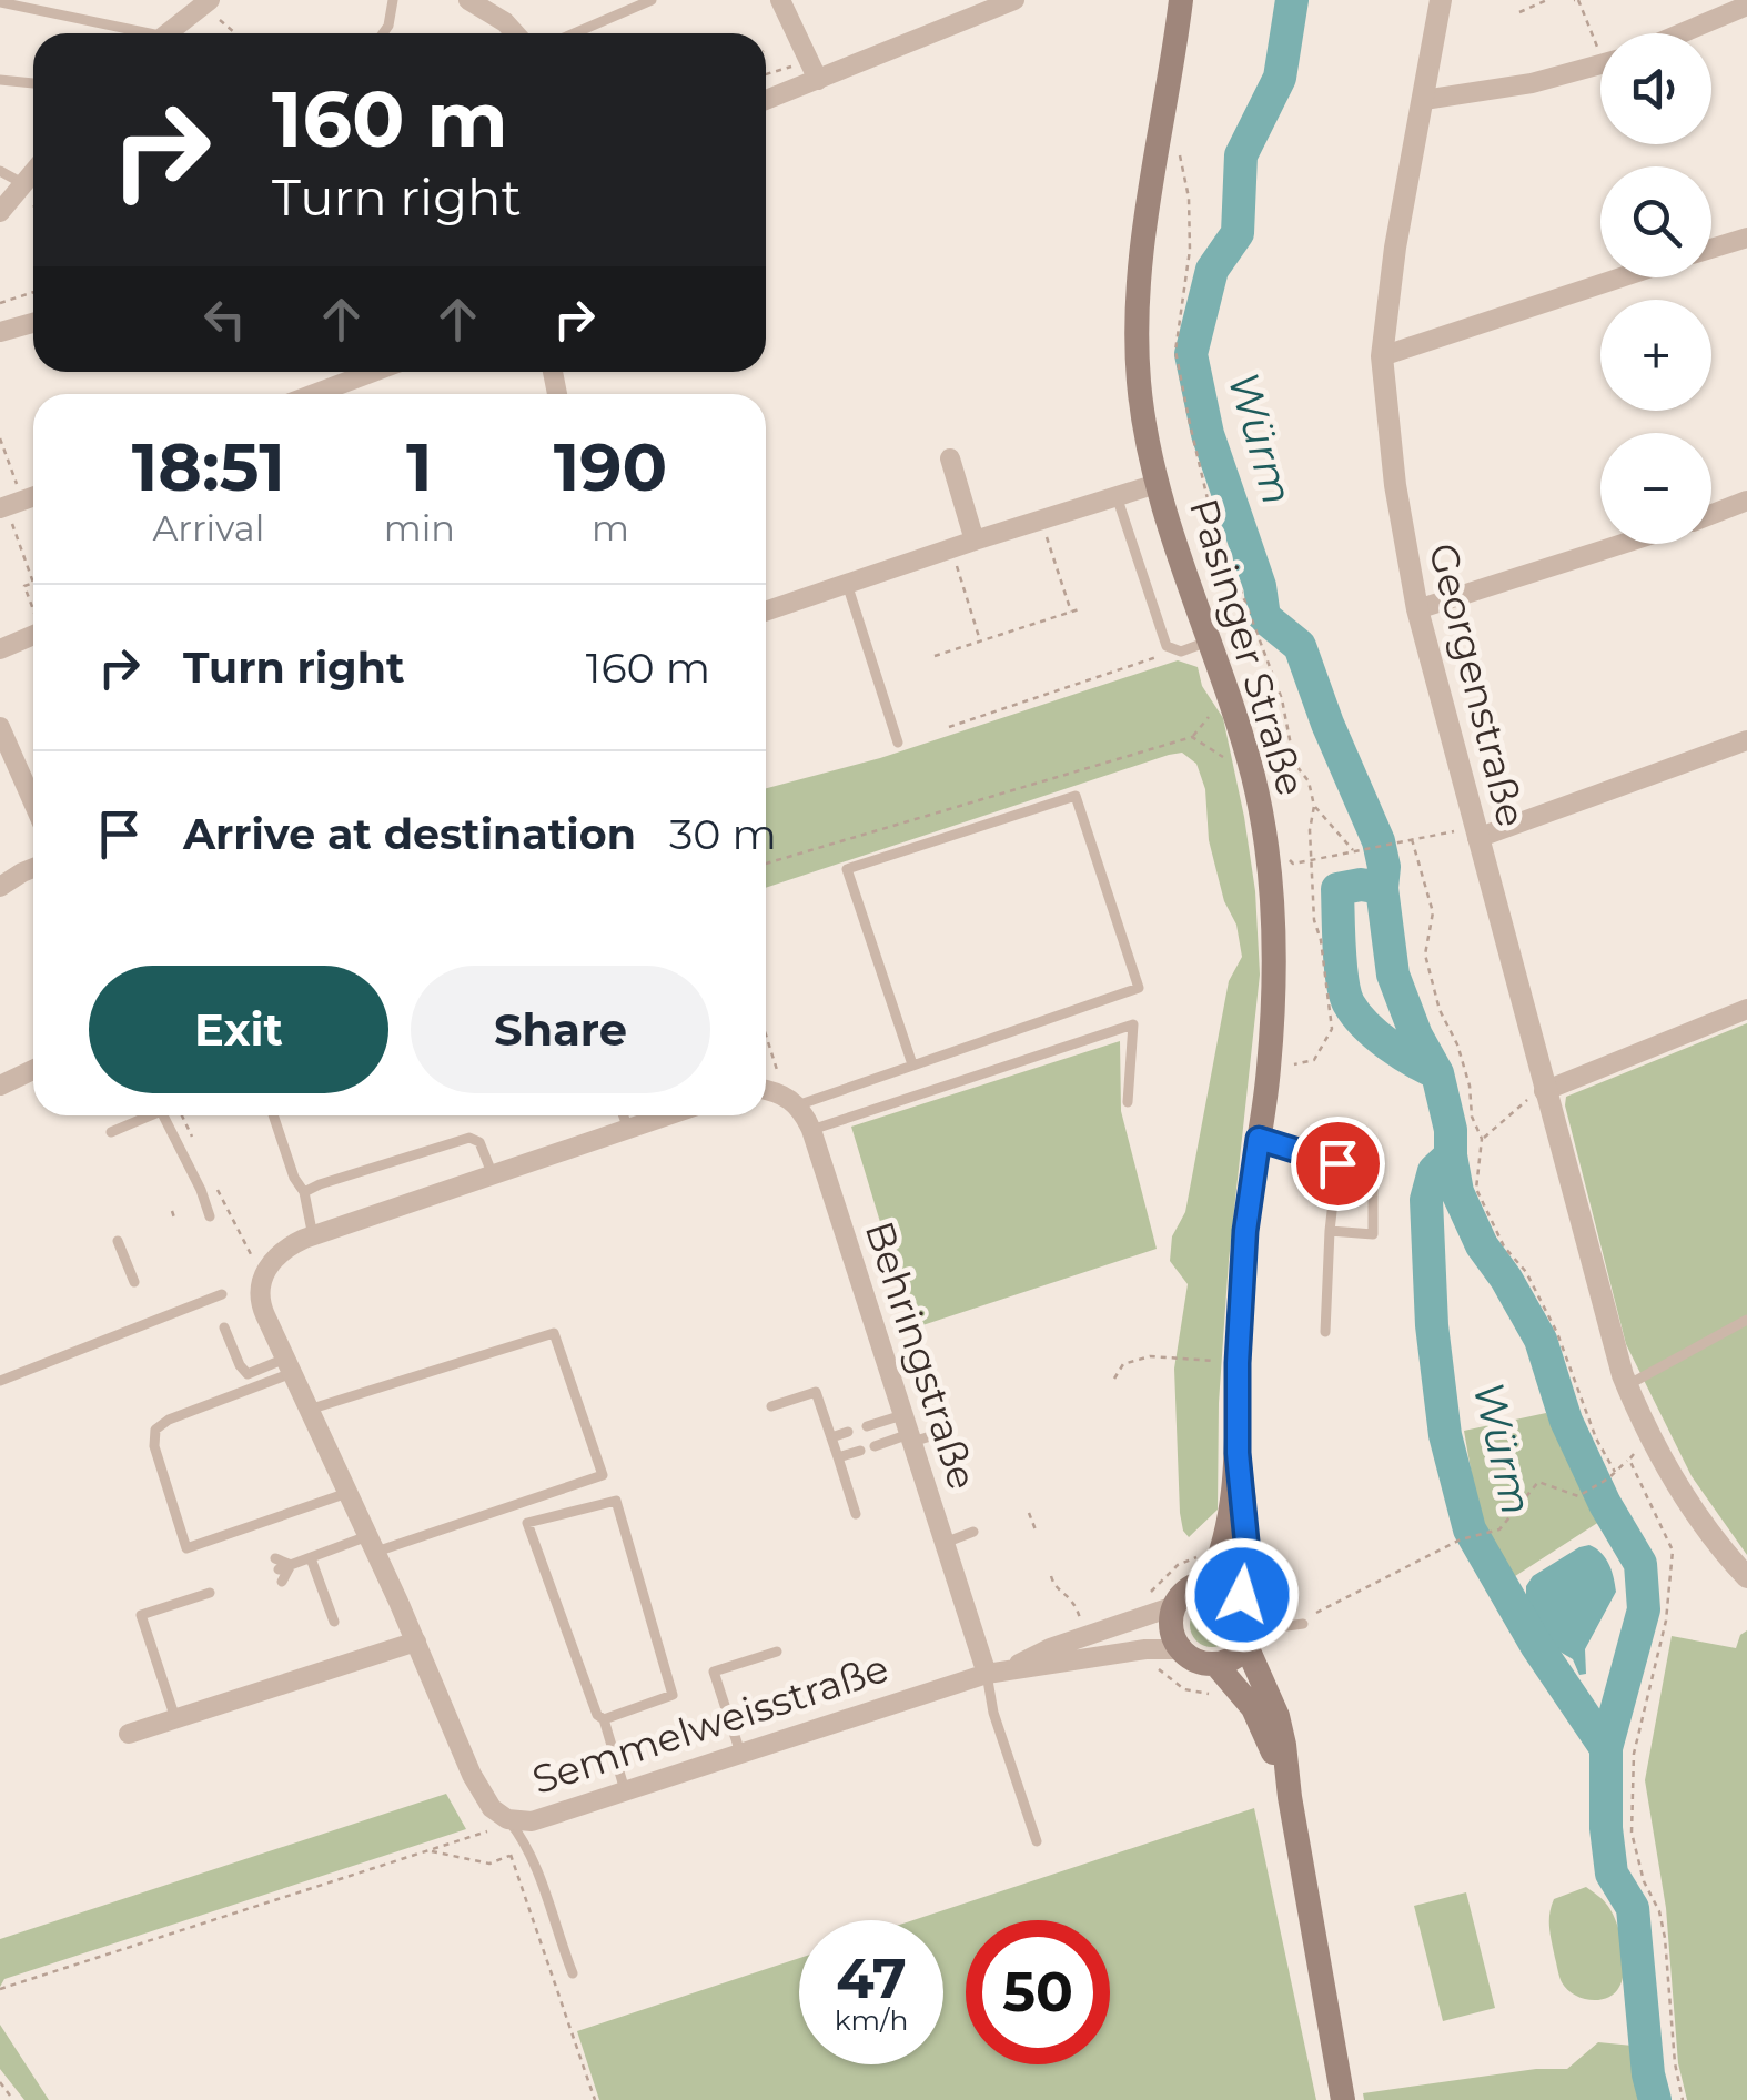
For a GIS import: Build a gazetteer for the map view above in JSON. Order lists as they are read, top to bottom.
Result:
{
  "streets": {
    "main road": ["Pasinger Straße"],
    "street": ["Georgenstraße", "Behringstraße", "Semmelweisstraße"]
  },
  "crossings": [
    ["Pasinger Straße", "Semmelweisstraße"],
    ["Behringstraße", "Semmelweisstraße"]
  ],
  "water": ["Würm"],
  "page": {
    "map_buttons": ["+", "−"],
    "turn": ["160 m", "Turn right"],
    "eta": [
      "18:51",
      "Arrival",
      "1",
      "min",
      "190",
      "m"
    ],
    "list": [
      {
        "name": "Turn right",
        "value": "160 m"
      },
      {
        "name": "Arrive at destination",
        "value": "30 m"
      }
    ],
    "buttons": ["Exit", "Share"],
    "speed": "47 km/h",
    "limit": "50"
  }
}
